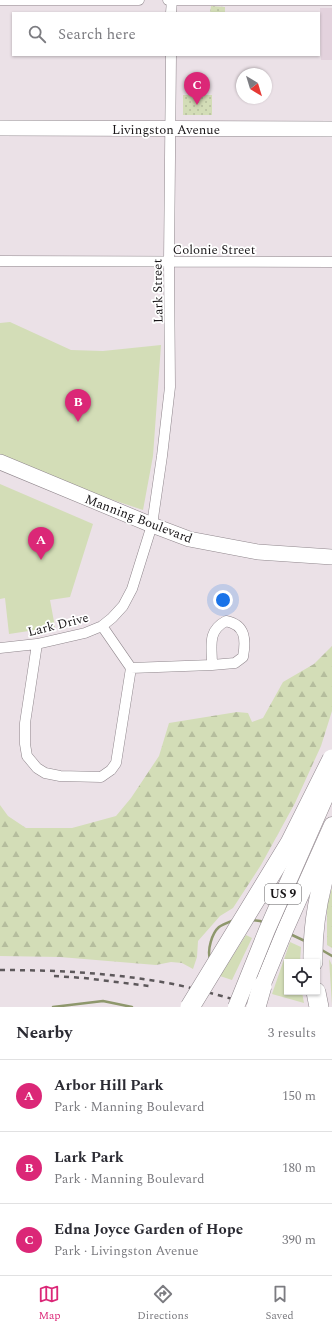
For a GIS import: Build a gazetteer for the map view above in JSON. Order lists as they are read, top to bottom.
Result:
{
  "streets": {
    "main road": ["US 9"],
    "street": [
      "Livingston Avenue",
      "Colonie Street",
      "Lark Street",
      "Manning Boulevard",
      "Lark Drive"
    ]
  },
  "crossings": [
    ["Livingston Avenue", "Lark Street"],
    ["Colonie Street", "Lark Street"],
    ["Lark Street", "Manning Boulevard"],
    ["Lark Street", "Lark Drive"],
    ["Manning Boulevard", "Lark Drive"]
  ],
  "north": "bottom right",
  "page": {
    "search": "Search here",
    "pins": ["C", "B", "A"],
    "heading": ["Nearby", "3 results"],
    "list": [
      {
        "mark": "A",
        "name": "Arbor Hill Park",
        "note": "Park · Manning Boulevard",
        "value": "150 m"
      },
      {
        "mark": "B",
        "name": "Lark Park",
        "note": "Park · Manning Boulevard",
        "value": "180 m"
      },
      {
        "mark": "C",
        "name": "Edna Joyce Garden of Hope",
        "note": "Park · Livingston Avenue",
        "value": "390 m"
      }
    ],
    "nav": ["Map", "Directions", "Saved"]
  }
}
